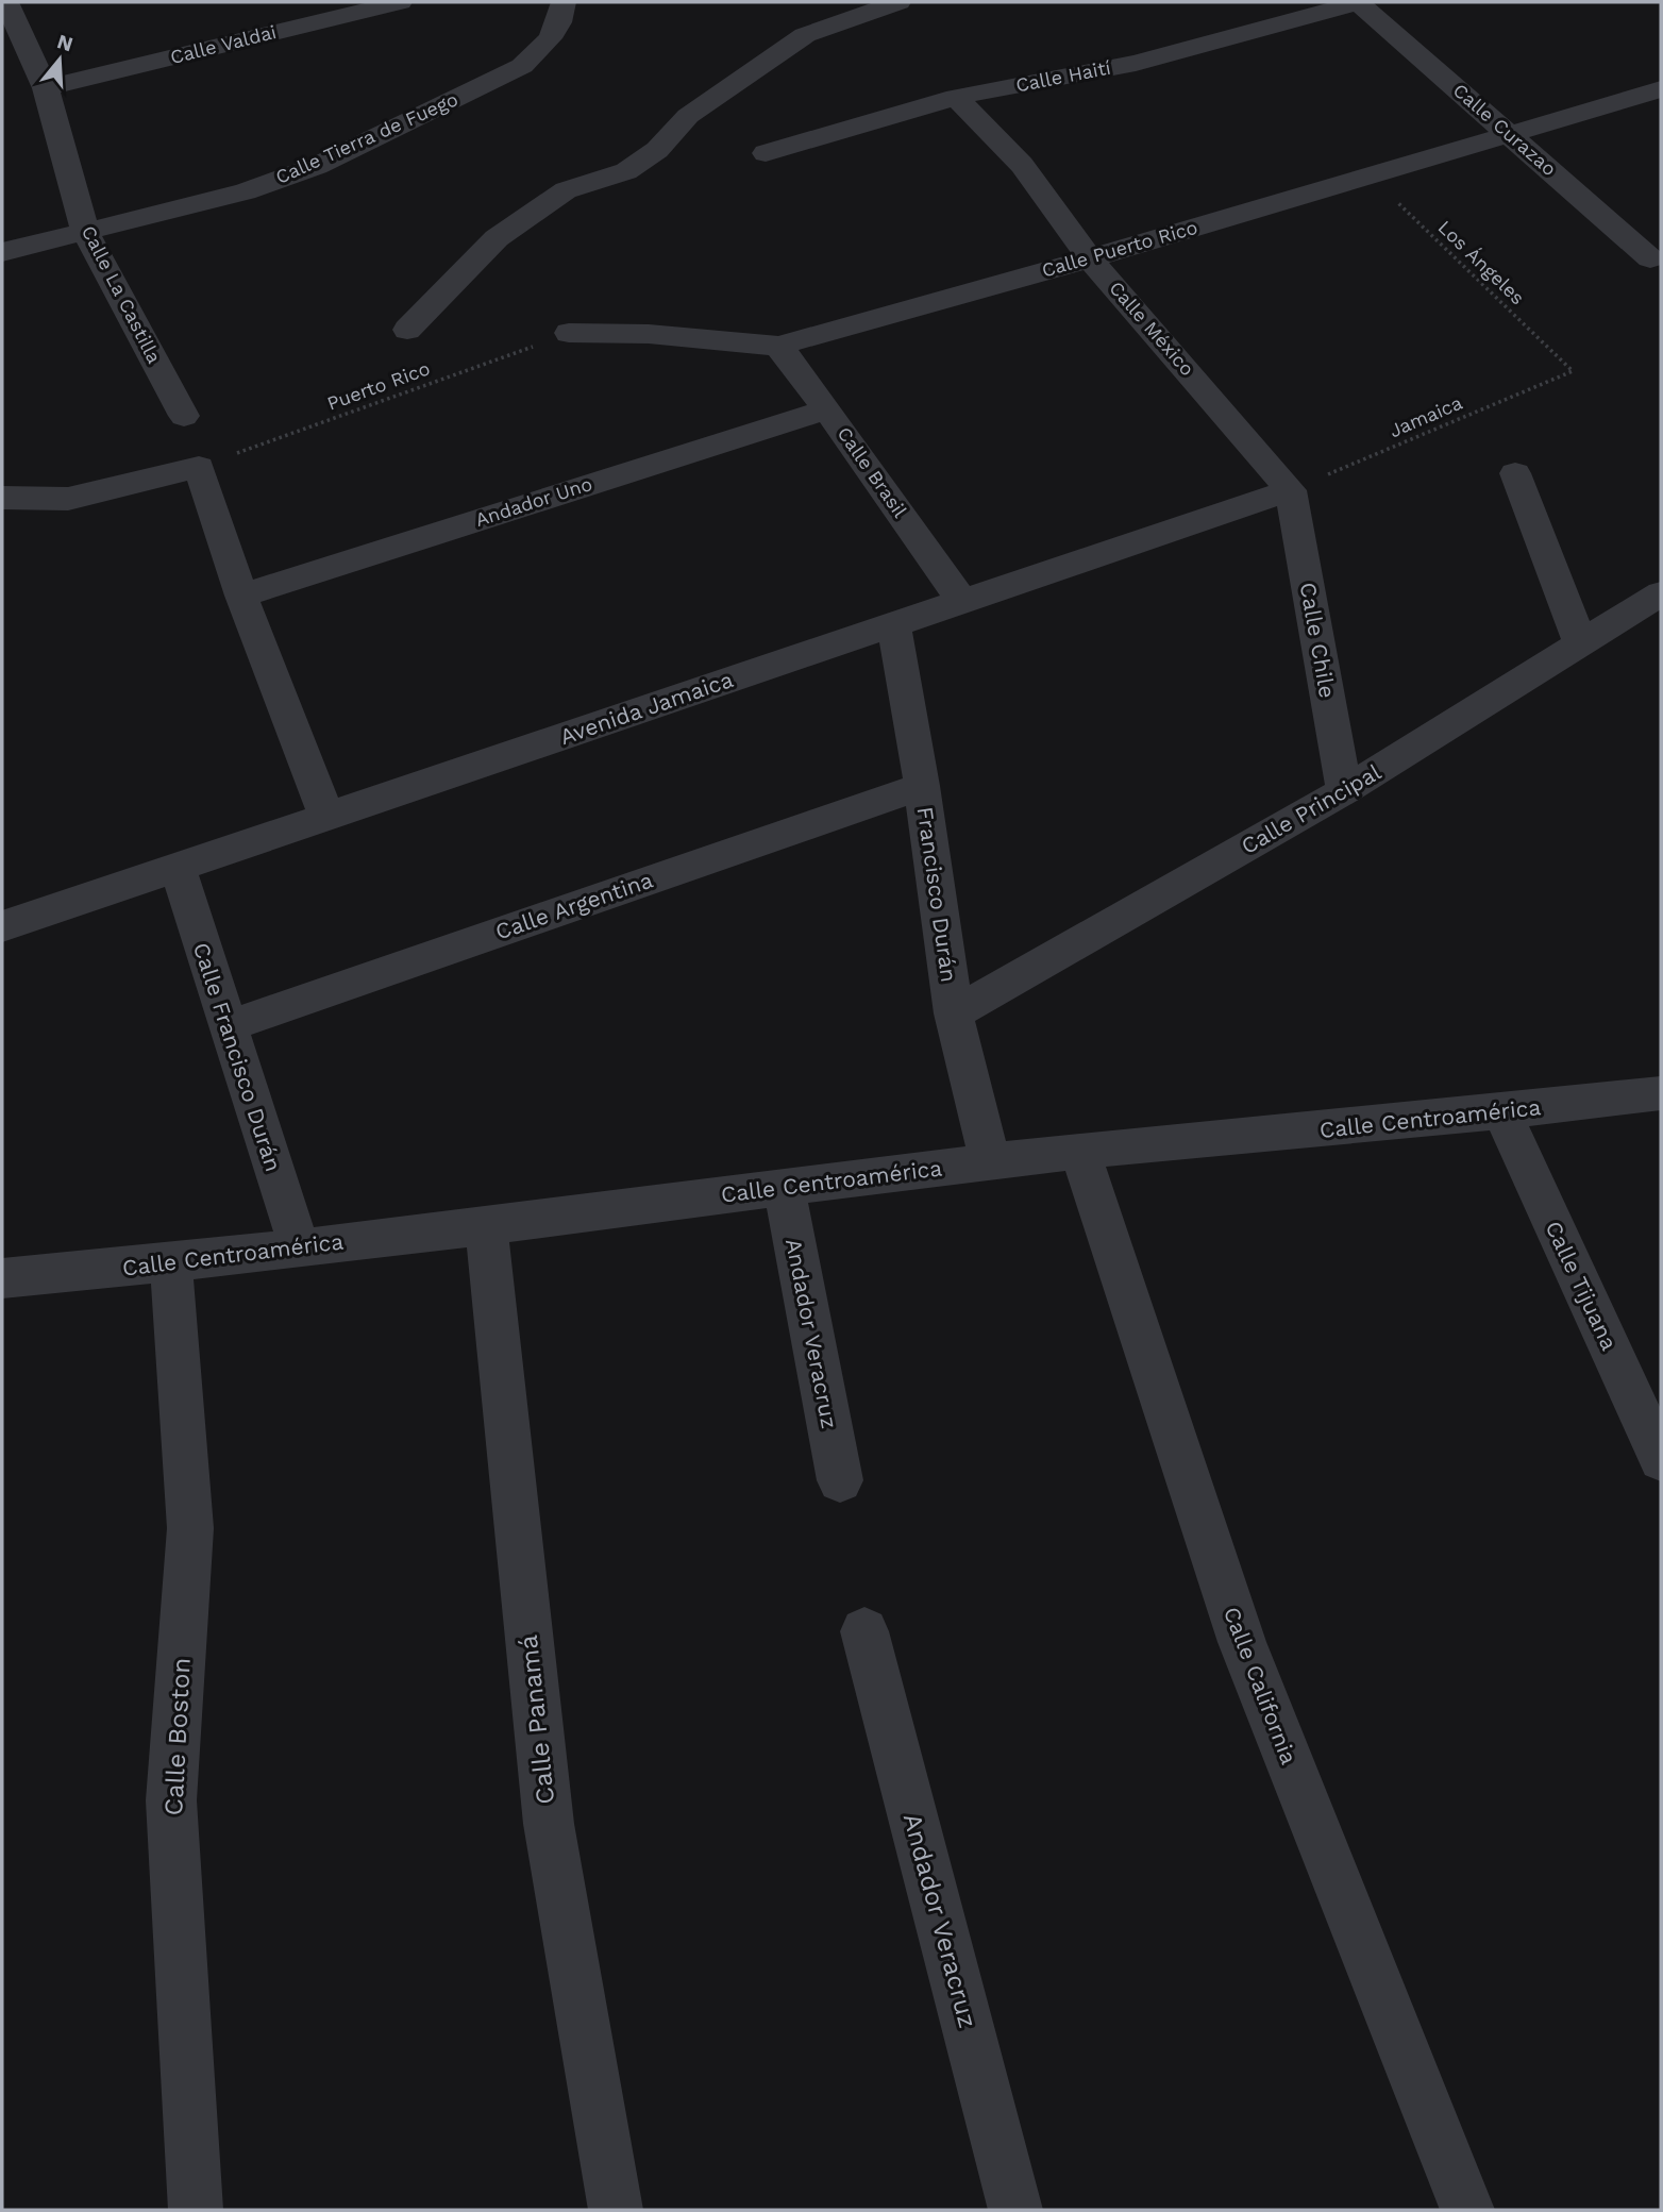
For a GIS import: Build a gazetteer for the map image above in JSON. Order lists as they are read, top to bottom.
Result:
{
  "streets": {
    "street": [
      "Calle Valdai",
      "Calle Haití",
      "Calle Curazao",
      "Calle Tierra de Fuego",
      "Calle Puerto Rico",
      "Calle La Castilla",
      "Calle México",
      "Calle Brasil",
      "Andador Uno",
      "Calle Chile",
      "Avenida Jamaica",
      "Calle Principal",
      "Francisco Durán",
      "Calle Argentina",
      "Calle Francisco Durán",
      "Calle Centroamérica",
      "Calle Tijuana",
      "Andador Veracruz",
      "Calle California",
      "Calle Panamá",
      "Calle Boston"
    ],
    "path": ["Los Ángeles", "Puerto Rico", "Jamaica"]
  },
  "crossings": [
    ["Calle Valdai", "Calle La Castilla"],
    ["Calle Haití", "Calle Curazao"],
    ["Calle Haití", "Calle México"],
    ["Calle Curazao", "Calle Puerto Rico"],
    ["Calle Tierra de Fuego", "Calle La Castilla"],
    ["Calle Puerto Rico", "Los Ángeles"],
    ["Calle Puerto Rico", "Calle México"],
    ["Calle Puerto Rico", "Puerto Rico"],
    ["Calle Puerto Rico", "Calle Brasil"],
    ["Los Ángeles", "Jamaica"],
    ["Calle México", "Jamaica"],
    ["Calle México", "Calle Chile"],
    ["Calle México", "Avenida Jamaica"],
    ["Jamaica", "Calle Chile"],
    ["Jamaica", "Avenida Jamaica"],
    ["Calle Brasil", "Andador Uno"],
    ["Calle Brasil", "Avenida Jamaica"],
    ["Calle Chile", "Avenida Jamaica"],
    ["Calle Chile", "Calle Principal"],
    ["Avenida Jamaica", "Francisco Durán"],
    ["Avenida Jamaica", "Calle Francisco Durán"],
    ["Calle Principal", "Francisco Durán"],
    ["Francisco Durán", "Calle Argentina"],
    ["Francisco Durán", "Calle Centroamérica"],
    ["Calle Argentina", "Calle Francisco Durán"],
    ["Calle Francisco Durán", "Calle Centroamérica"],
    ["Calle Centroamérica", "Calle Tijuana"],
    ["Calle Centroamérica", "Andador Veracruz"],
    ["Calle Centroamérica", "Calle California"],
    ["Calle Centroamérica", "Calle Panamá"],
    ["Calle Centroamérica", "Calle Boston"]
  ],
  "north": "top"
}
